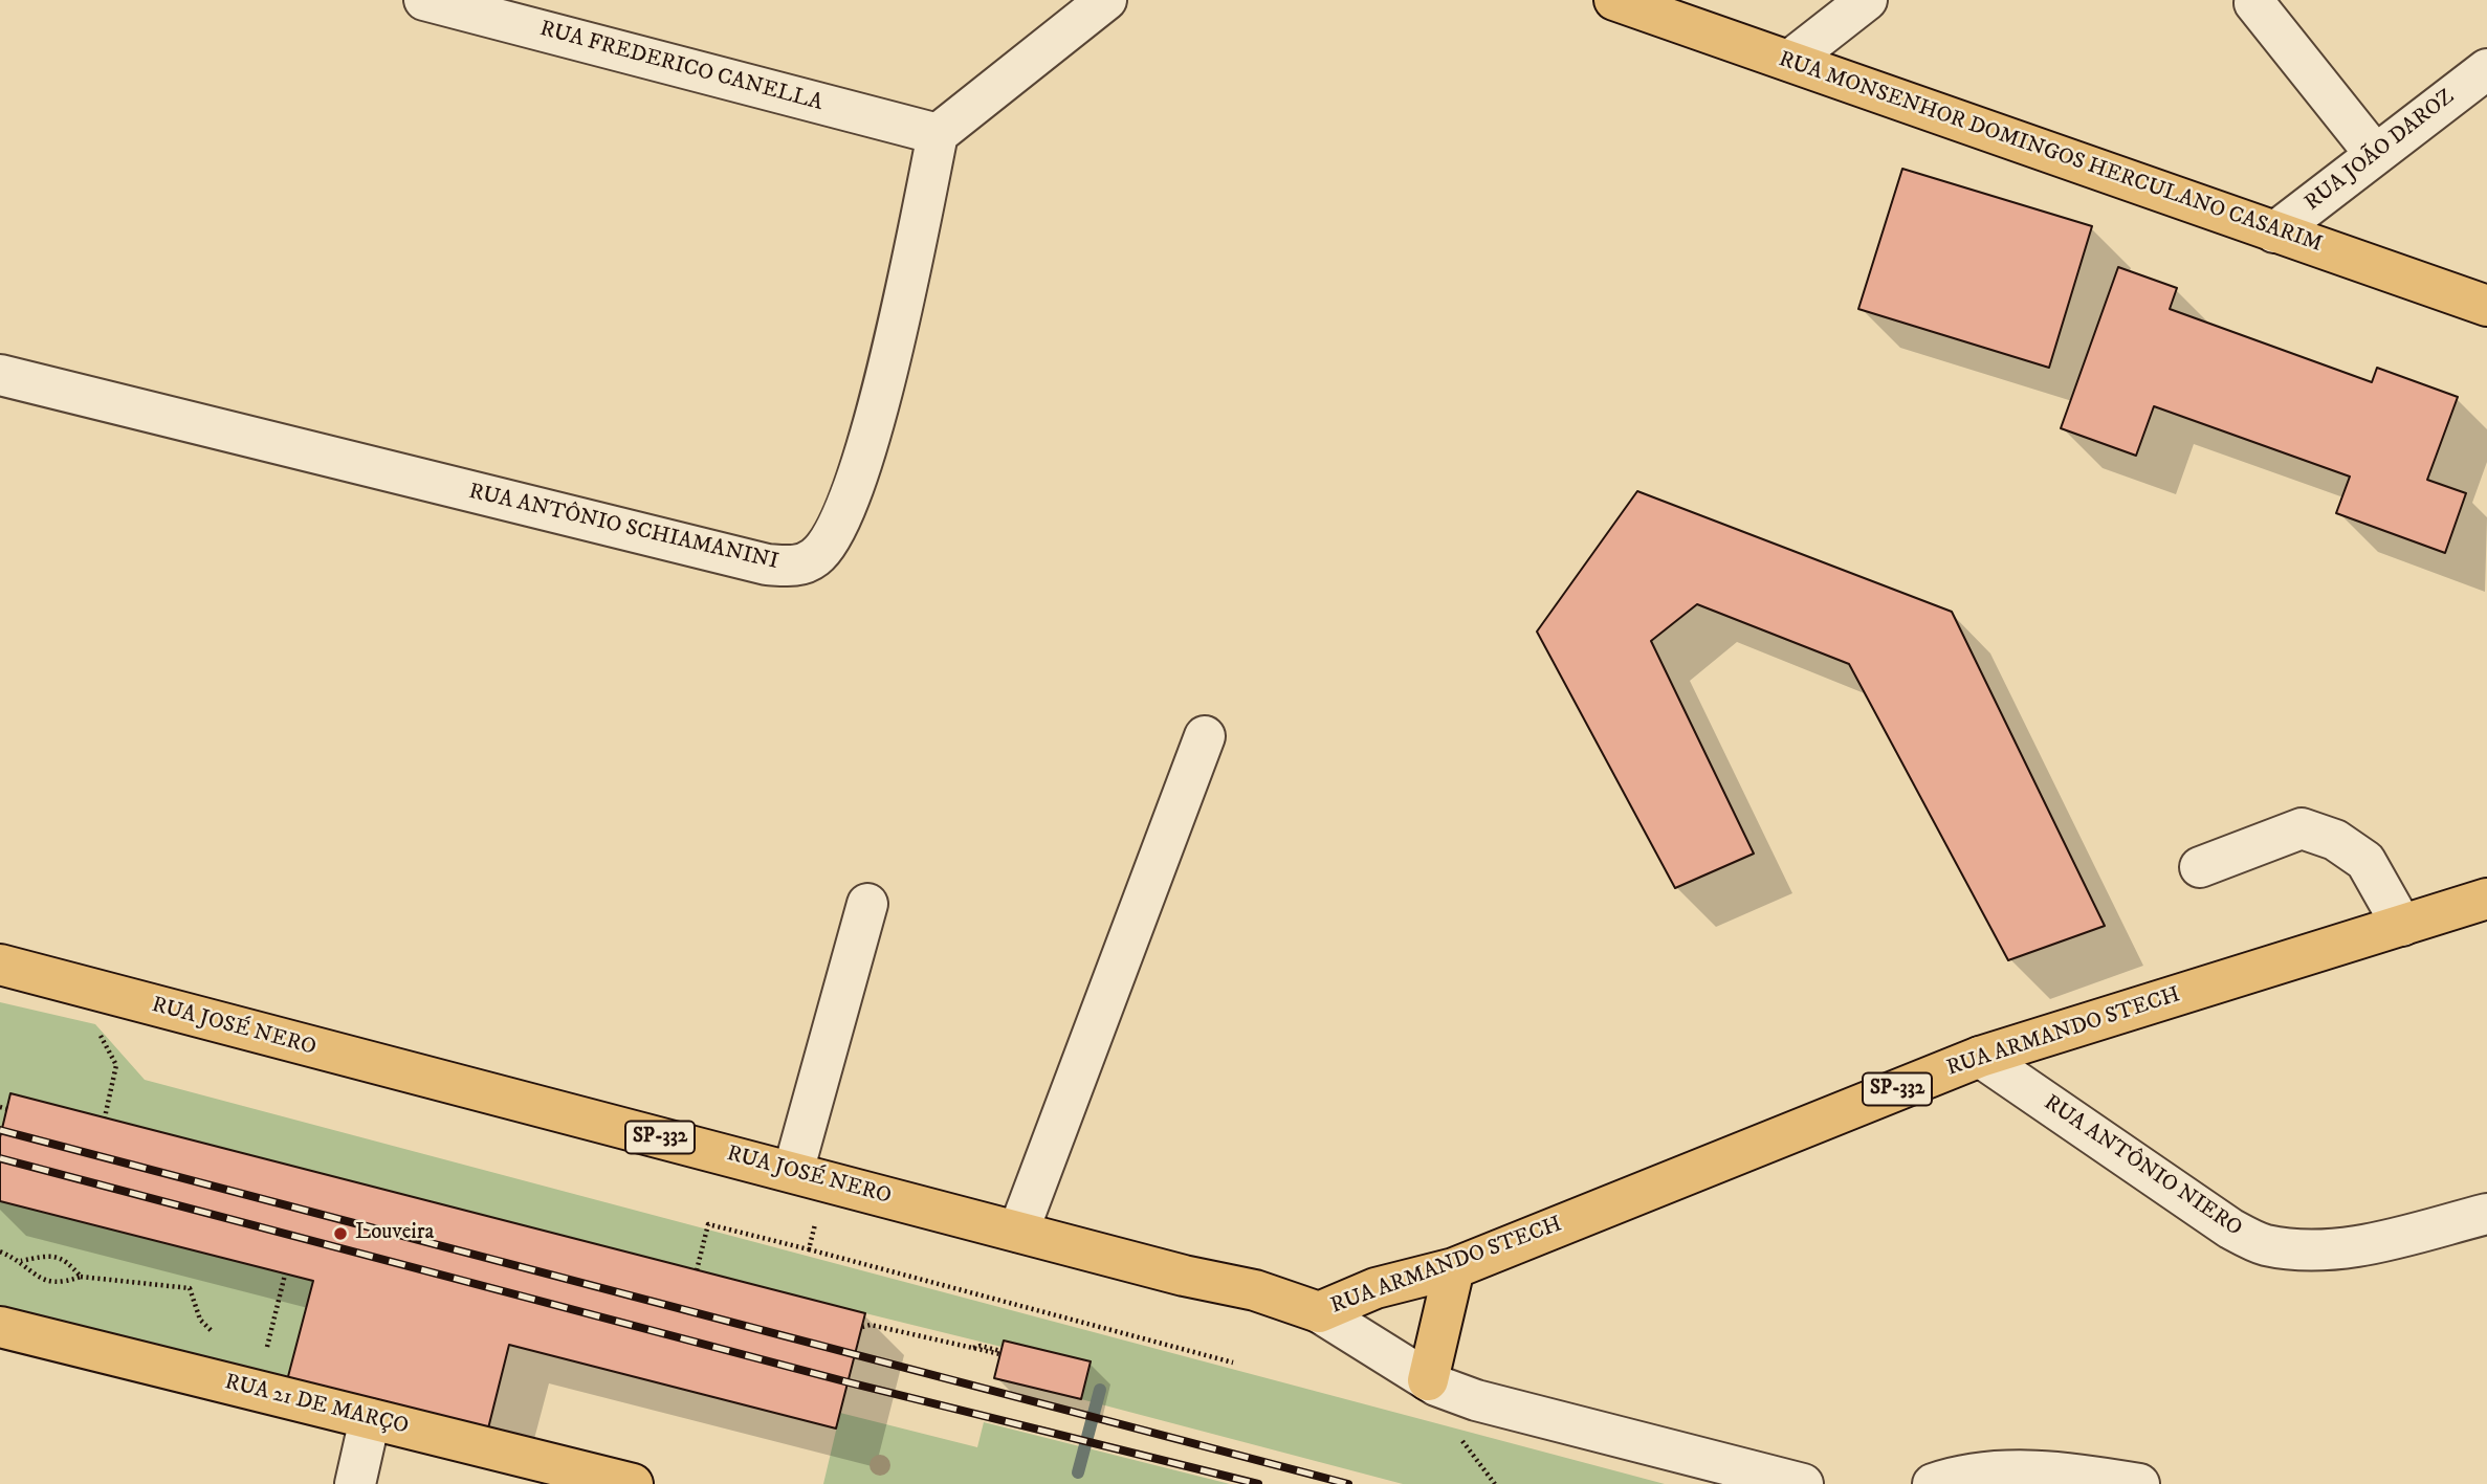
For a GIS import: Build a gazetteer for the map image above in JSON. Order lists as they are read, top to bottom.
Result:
{
  "streets": {
    "main road": [
      "RUA MONSENHOR DOMINGOS HERCULANO CASARIM",
      "RUA JOSÉ NERO",
      "RUA ARMANDO STECH",
      "SP-332",
      "RUA 21 DE MARÇO"
    ],
    "street": [
      "RUA FREDERICO CANELLA",
      "RUA JOÃO DAROZ",
      "RUA ANTÔNIO SCHIAMANINI",
      "RUA ANTÔNIO NIERO"
    ]
  },
  "crossings": [
    ["RUA FREDERICO CANELLA", "RUA ANTÔNIO SCHIAMANINI"],
    ["RUA JOÃO DAROZ", "RUA MONSENHOR DOMINGOS HERCULANO CASARIM"],
    ["RUA JOSÉ NERO", "RUA ARMANDO STECH"],
    ["RUA ARMANDO STECH", "RUA ANTÔNIO NIERO"]
  ],
  "places": ["Louveira"]
}
